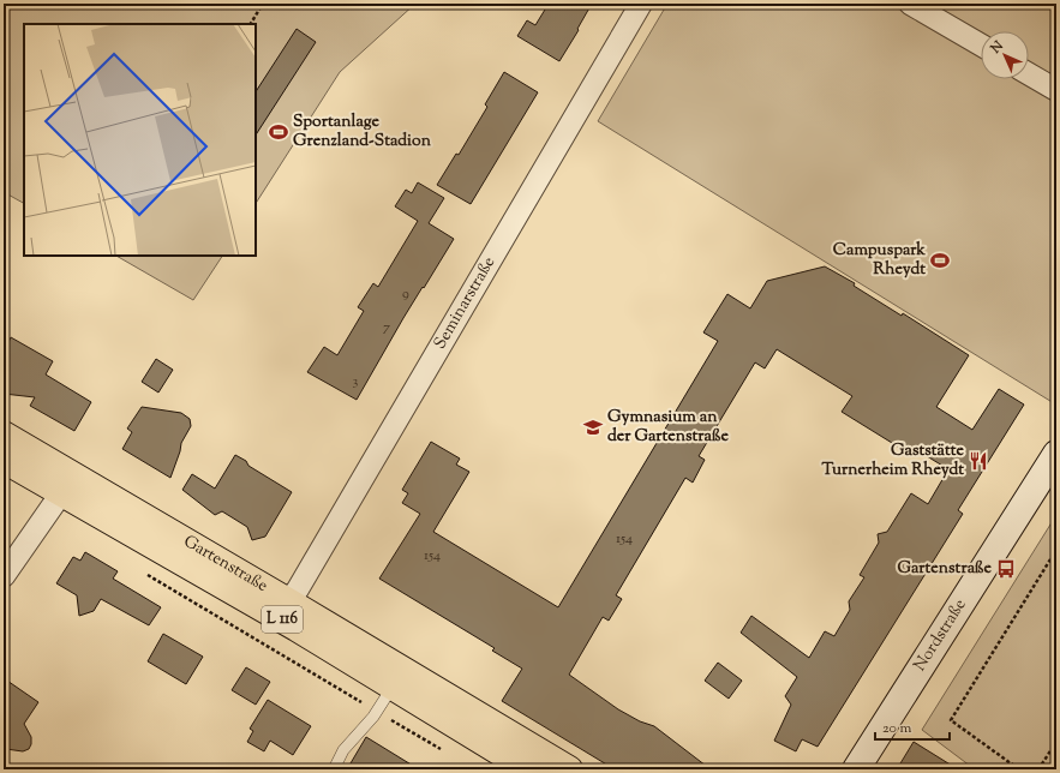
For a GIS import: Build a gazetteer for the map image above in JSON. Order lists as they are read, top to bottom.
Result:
{
  "streets": {
    "main road": ["Gartenstraße", "L 116", "Nordstraße"],
    "street": ["Seminarstraße"]
  },
  "crossings": [
    ["Seminarstraße", "Gartenstraße"]
  ],
  "places": {
    "sports": ["Sportanlage Grenzland-Stadion", "Campuspark Rheydt"],
    "school or university": ["Gymnasium an der Gartenstraße"],
    "restaurant": ["Gaststätte Turnerheim Rheydt"],
    "bus stop": ["Gartenstraße"]
  },
  "house_numbers": [
    "9",
    "7",
    "3",
    "154",
    "154"
  ],
  "scale_bar": "20 m",
  "north": "top left"
}
